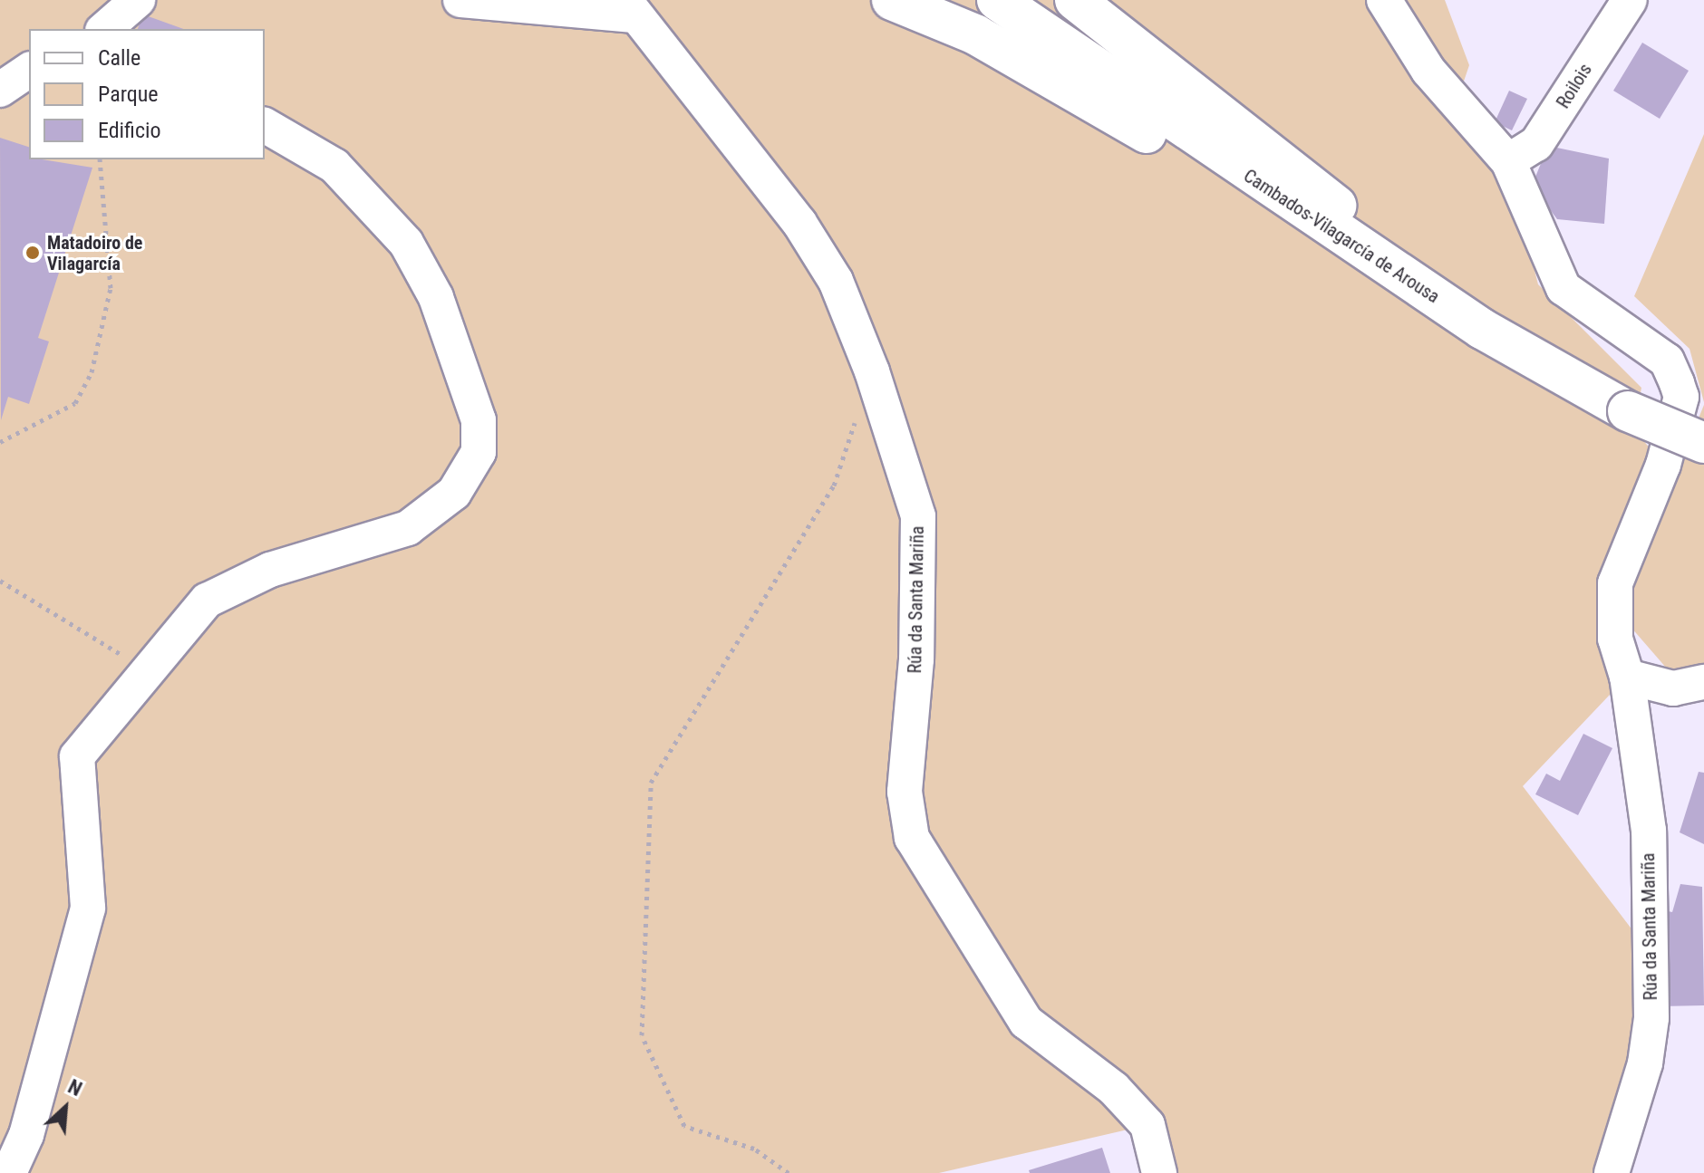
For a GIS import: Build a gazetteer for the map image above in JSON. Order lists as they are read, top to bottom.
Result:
{
  "streets": {
    "highway": ["Cambados-Vilagarcía de Arousa"],
    "street": ["Roilois", "Rúa da Santa Mariña"]
  },
  "crossings": [
    ["Roilois", "Rúa da Santa Mariña"]
  ],
  "places": ["Matadoiro de Vilagarcía"],
  "legend": ["Calle", "Parque", "Edificio"],
  "north": "top right"
}
